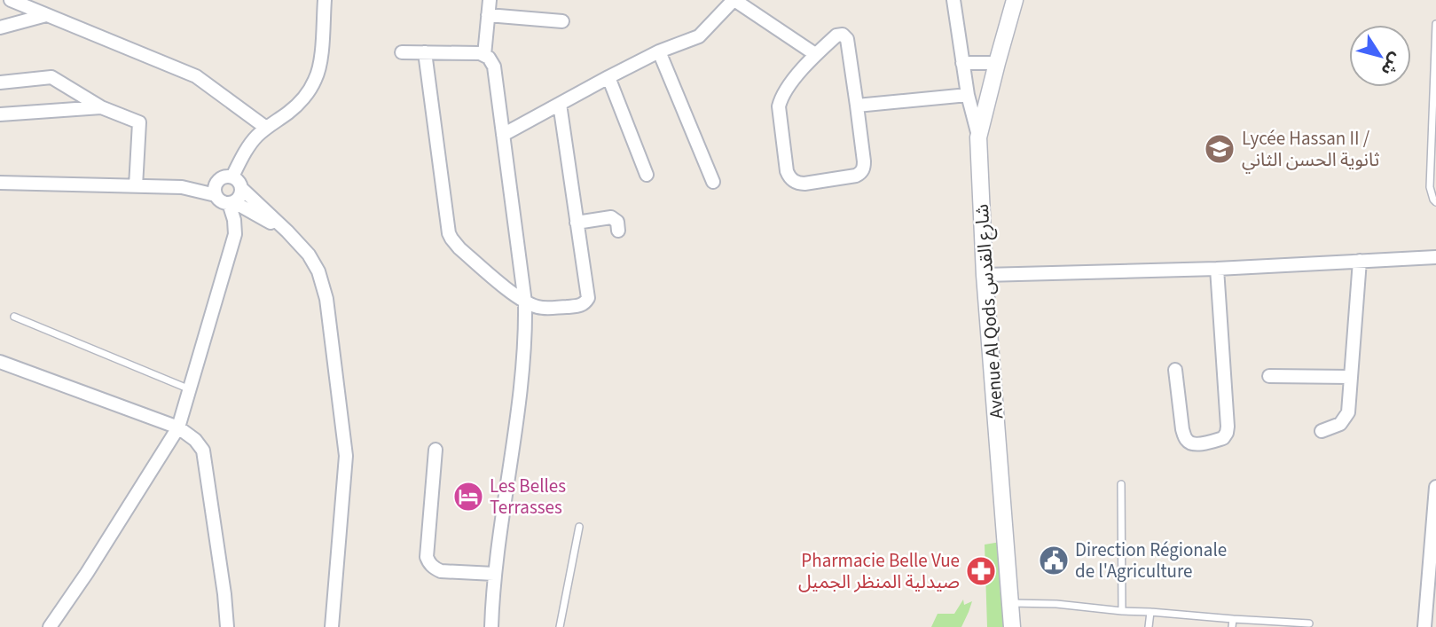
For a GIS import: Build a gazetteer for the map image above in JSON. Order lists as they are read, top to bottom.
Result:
{
  "streets": {
    "street": ["Avenue Al Qods شارع القدس"]
  },
  "places": {
    "school or university": ["Lycée Hassan II / ثانوية الحسن الثاني"],
    "hotel": ["Les Belles Terrasses"],
    "public building": ["Direction Régionale de l'Agriculture"],
    "pharmacy": ["Pharmacie Belle Vue صيدلية المنظر الجميل"]
  },
  "north": "bottom right"
}
